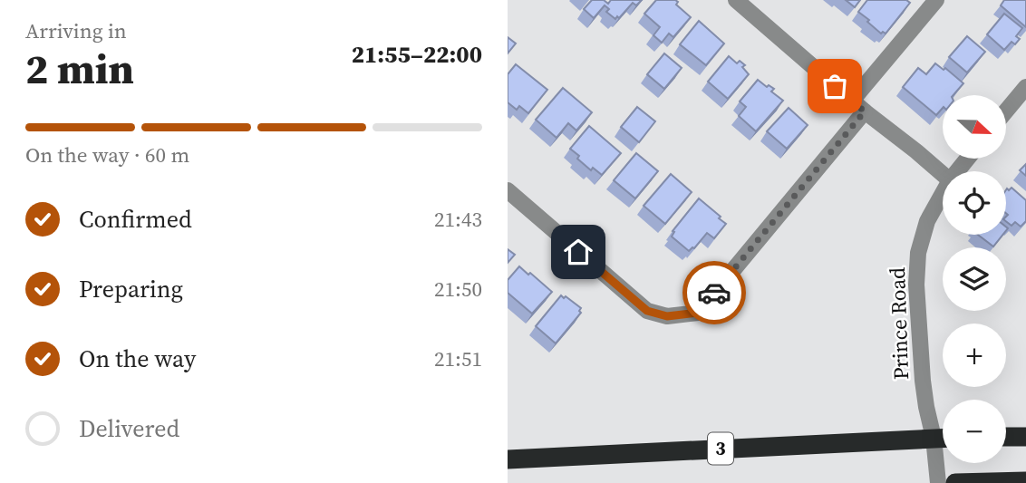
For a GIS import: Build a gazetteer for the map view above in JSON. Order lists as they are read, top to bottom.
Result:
{
  "streets": {
    "highway": ["3"],
    "street": ["Prince Road"]
  },
  "north": "right",
  "page": {
    "heading": ["2 min", "Arriving in", "21:55–22:00"],
    "map_buttons": ["+", "−"],
    "bar": "On the way · 60 m",
    "list": [
      ["Confirmed", "21:43"],
      ["Preparing", "21:50"],
      ["On the way", "21:51"],
      "Delivered"
    ]
  }
}
